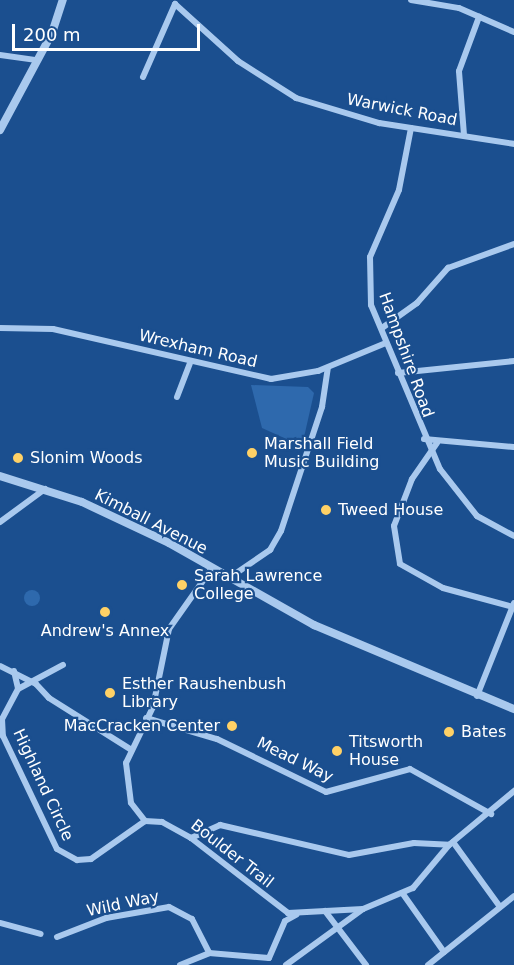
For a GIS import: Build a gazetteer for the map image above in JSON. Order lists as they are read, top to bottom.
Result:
{
  "streets": {
    "street": [
      "Warwick Road",
      "Wrexham Road",
      "Hampshire Road",
      "Kimball Avenue",
      "Mead Way",
      "Highland Circle",
      "Boulder Trail",
      "Wild Way"
    ]
  },
  "crossings": [
    ["Warwick Road", "Hampshire Road"],
    ["Wrexham Road", "Hampshire Road"],
    ["Highland Circle", "Boulder Trail"]
  ],
  "places": [
    "Marshall Field Music Building",
    "Slonim Woods",
    "Tweed House",
    "Sarah Lawrence College",
    "Andrew's Annex",
    "Esther Raushenbush Library",
    "MacCracken Center",
    "Bates",
    "Titsworth House"
  ],
  "scale_bar": "200 m"
}
